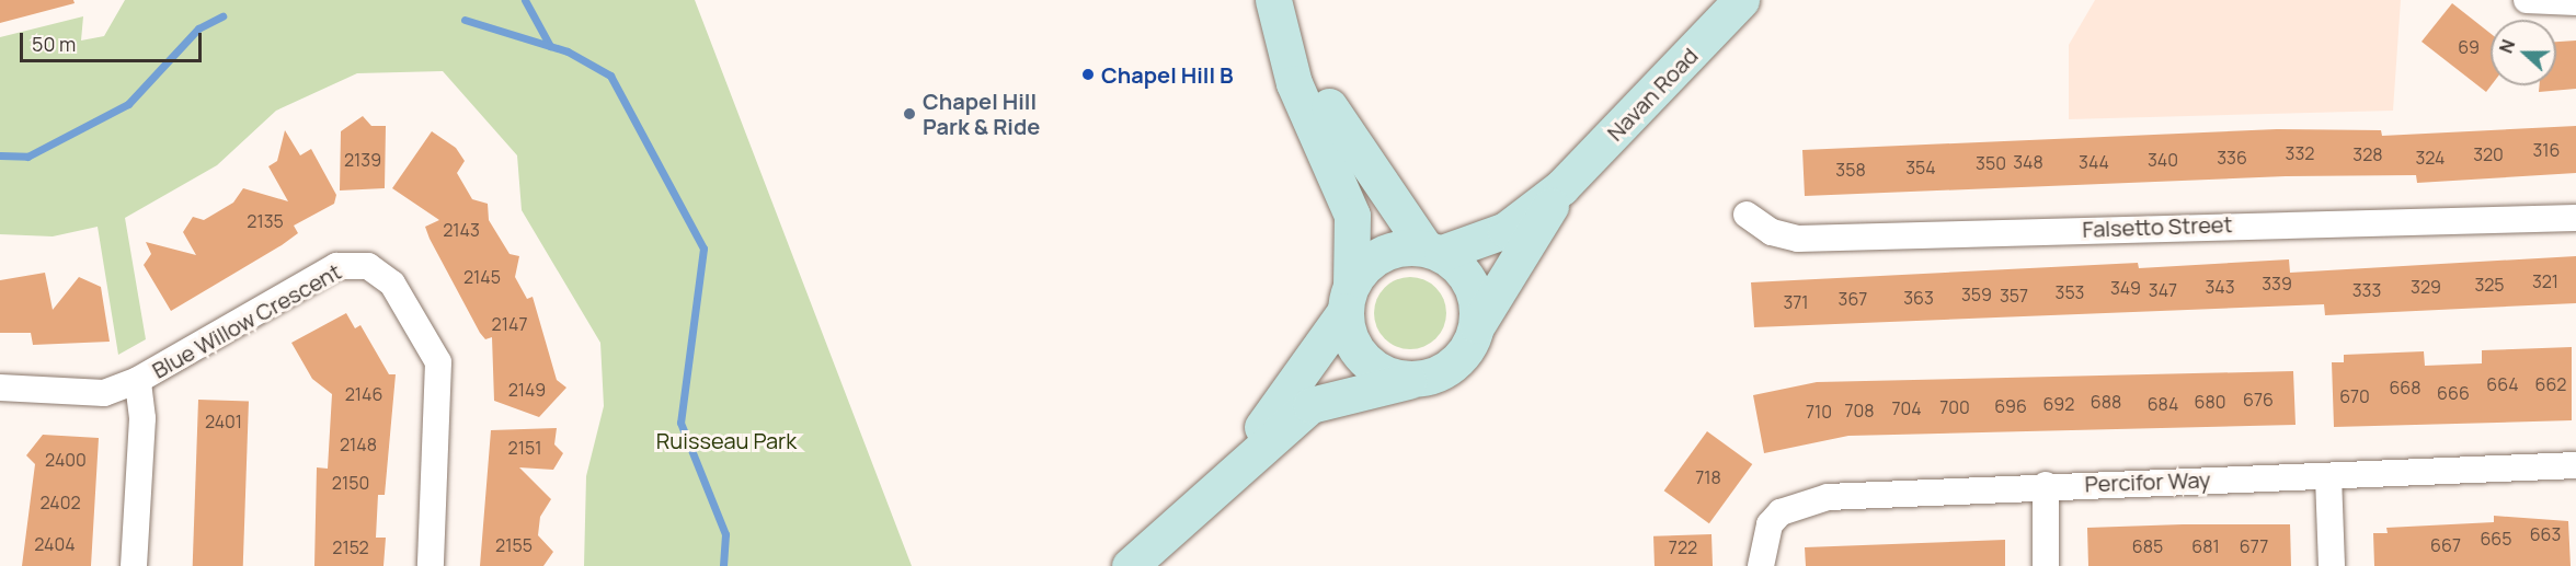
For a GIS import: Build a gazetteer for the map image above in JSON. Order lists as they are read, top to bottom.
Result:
{
  "streets": {
    "main road": ["Navan Road"],
    "street": ["Falsetto Street", "Blue Willow Crescent", "Percifor Way"]
  },
  "parks": ["Ruisseau Park"],
  "places": ["Chapel Hill B", "Chapel Hill Park & Ride"],
  "house_numbers": [
    "69",
    "316",
    "332",
    "328",
    "320",
    "336",
    "324",
    "2139",
    "340",
    "348",
    "344",
    "350",
    "354",
    "358",
    "2135",
    "2143",
    "2145",
    "321",
    "339",
    "325",
    "343",
    "329",
    "349",
    "347",
    "333",
    "353",
    "359",
    "357",
    "363",
    "367",
    "371",
    "2147",
    "664",
    "662",
    "668",
    "2149",
    "666",
    "2146",
    "670",
    "676",
    "688",
    "680",
    "692",
    "684",
    "696",
    "700",
    "704",
    "708",
    "710",
    "2401",
    "2148",
    "2151",
    "2400",
    "718",
    "2150",
    "2402",
    "663",
    "665",
    "2404",
    "2155",
    "667",
    "685",
    "681",
    "677",
    "2152",
    "722"
  ],
  "scale_bar": "50 m",
  "north": "left"
}
